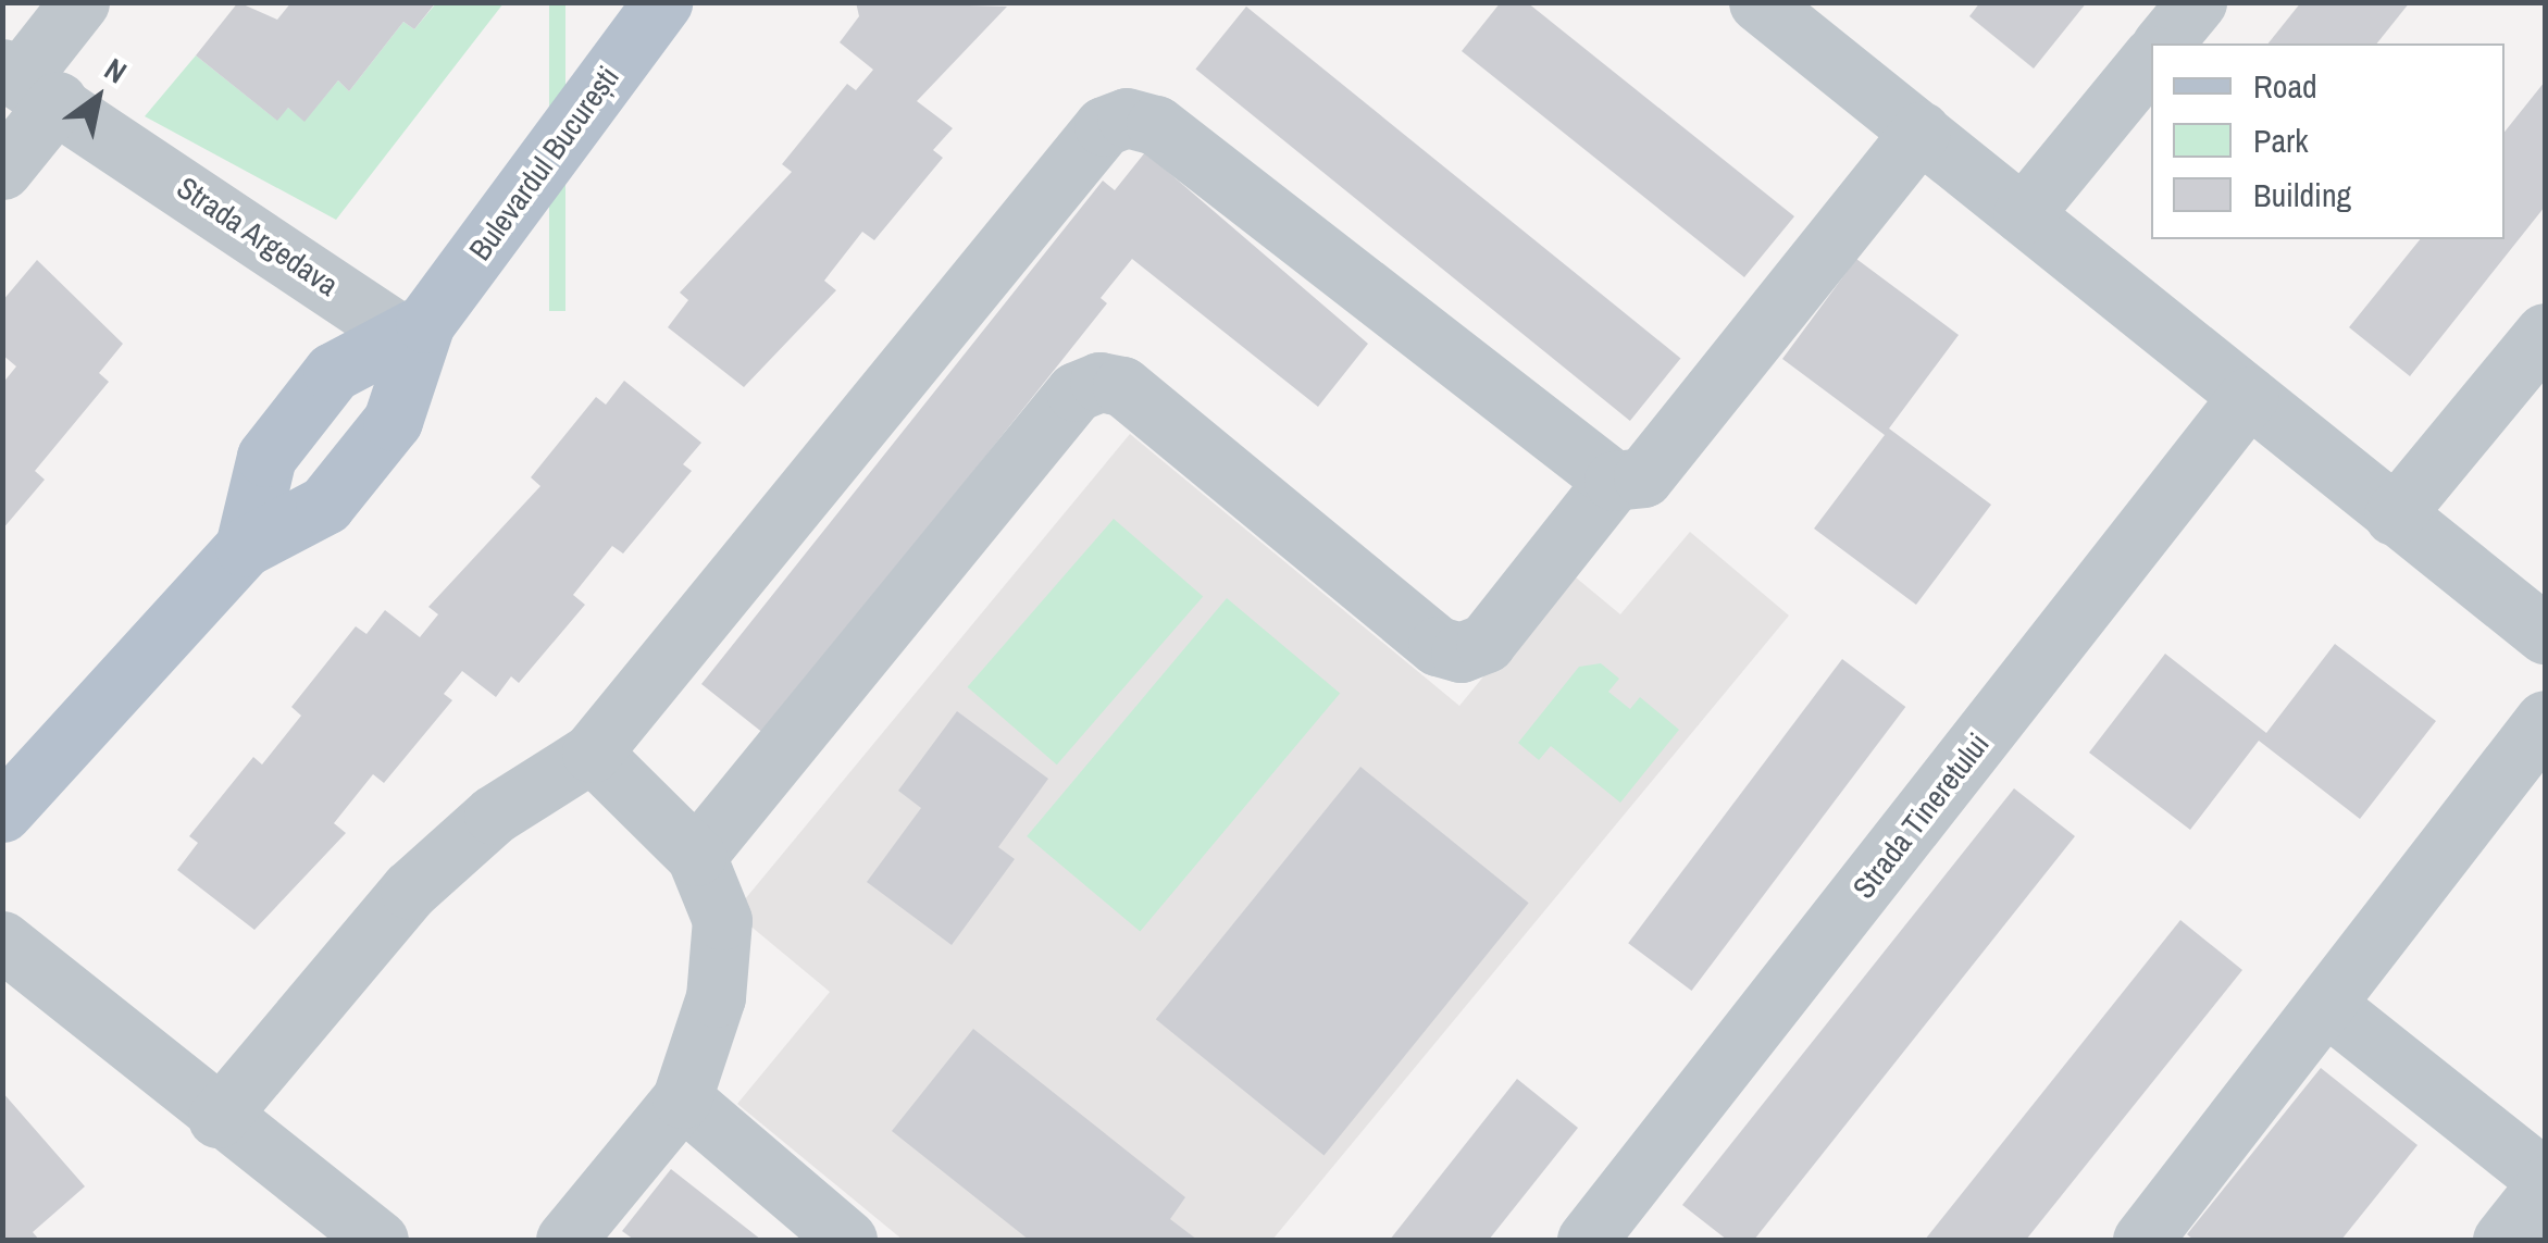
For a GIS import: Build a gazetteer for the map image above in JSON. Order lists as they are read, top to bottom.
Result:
{
  "streets": {
    "main road": ["Bulevardul București"],
    "street": ["Strada Argedava", "Strada Tineretului"]
  },
  "crossings": [
    ["Bulevardul București", "Strada Argedava"]
  ],
  "legend": ["Road", "Park", "Building"],
  "north": "top right"
}
